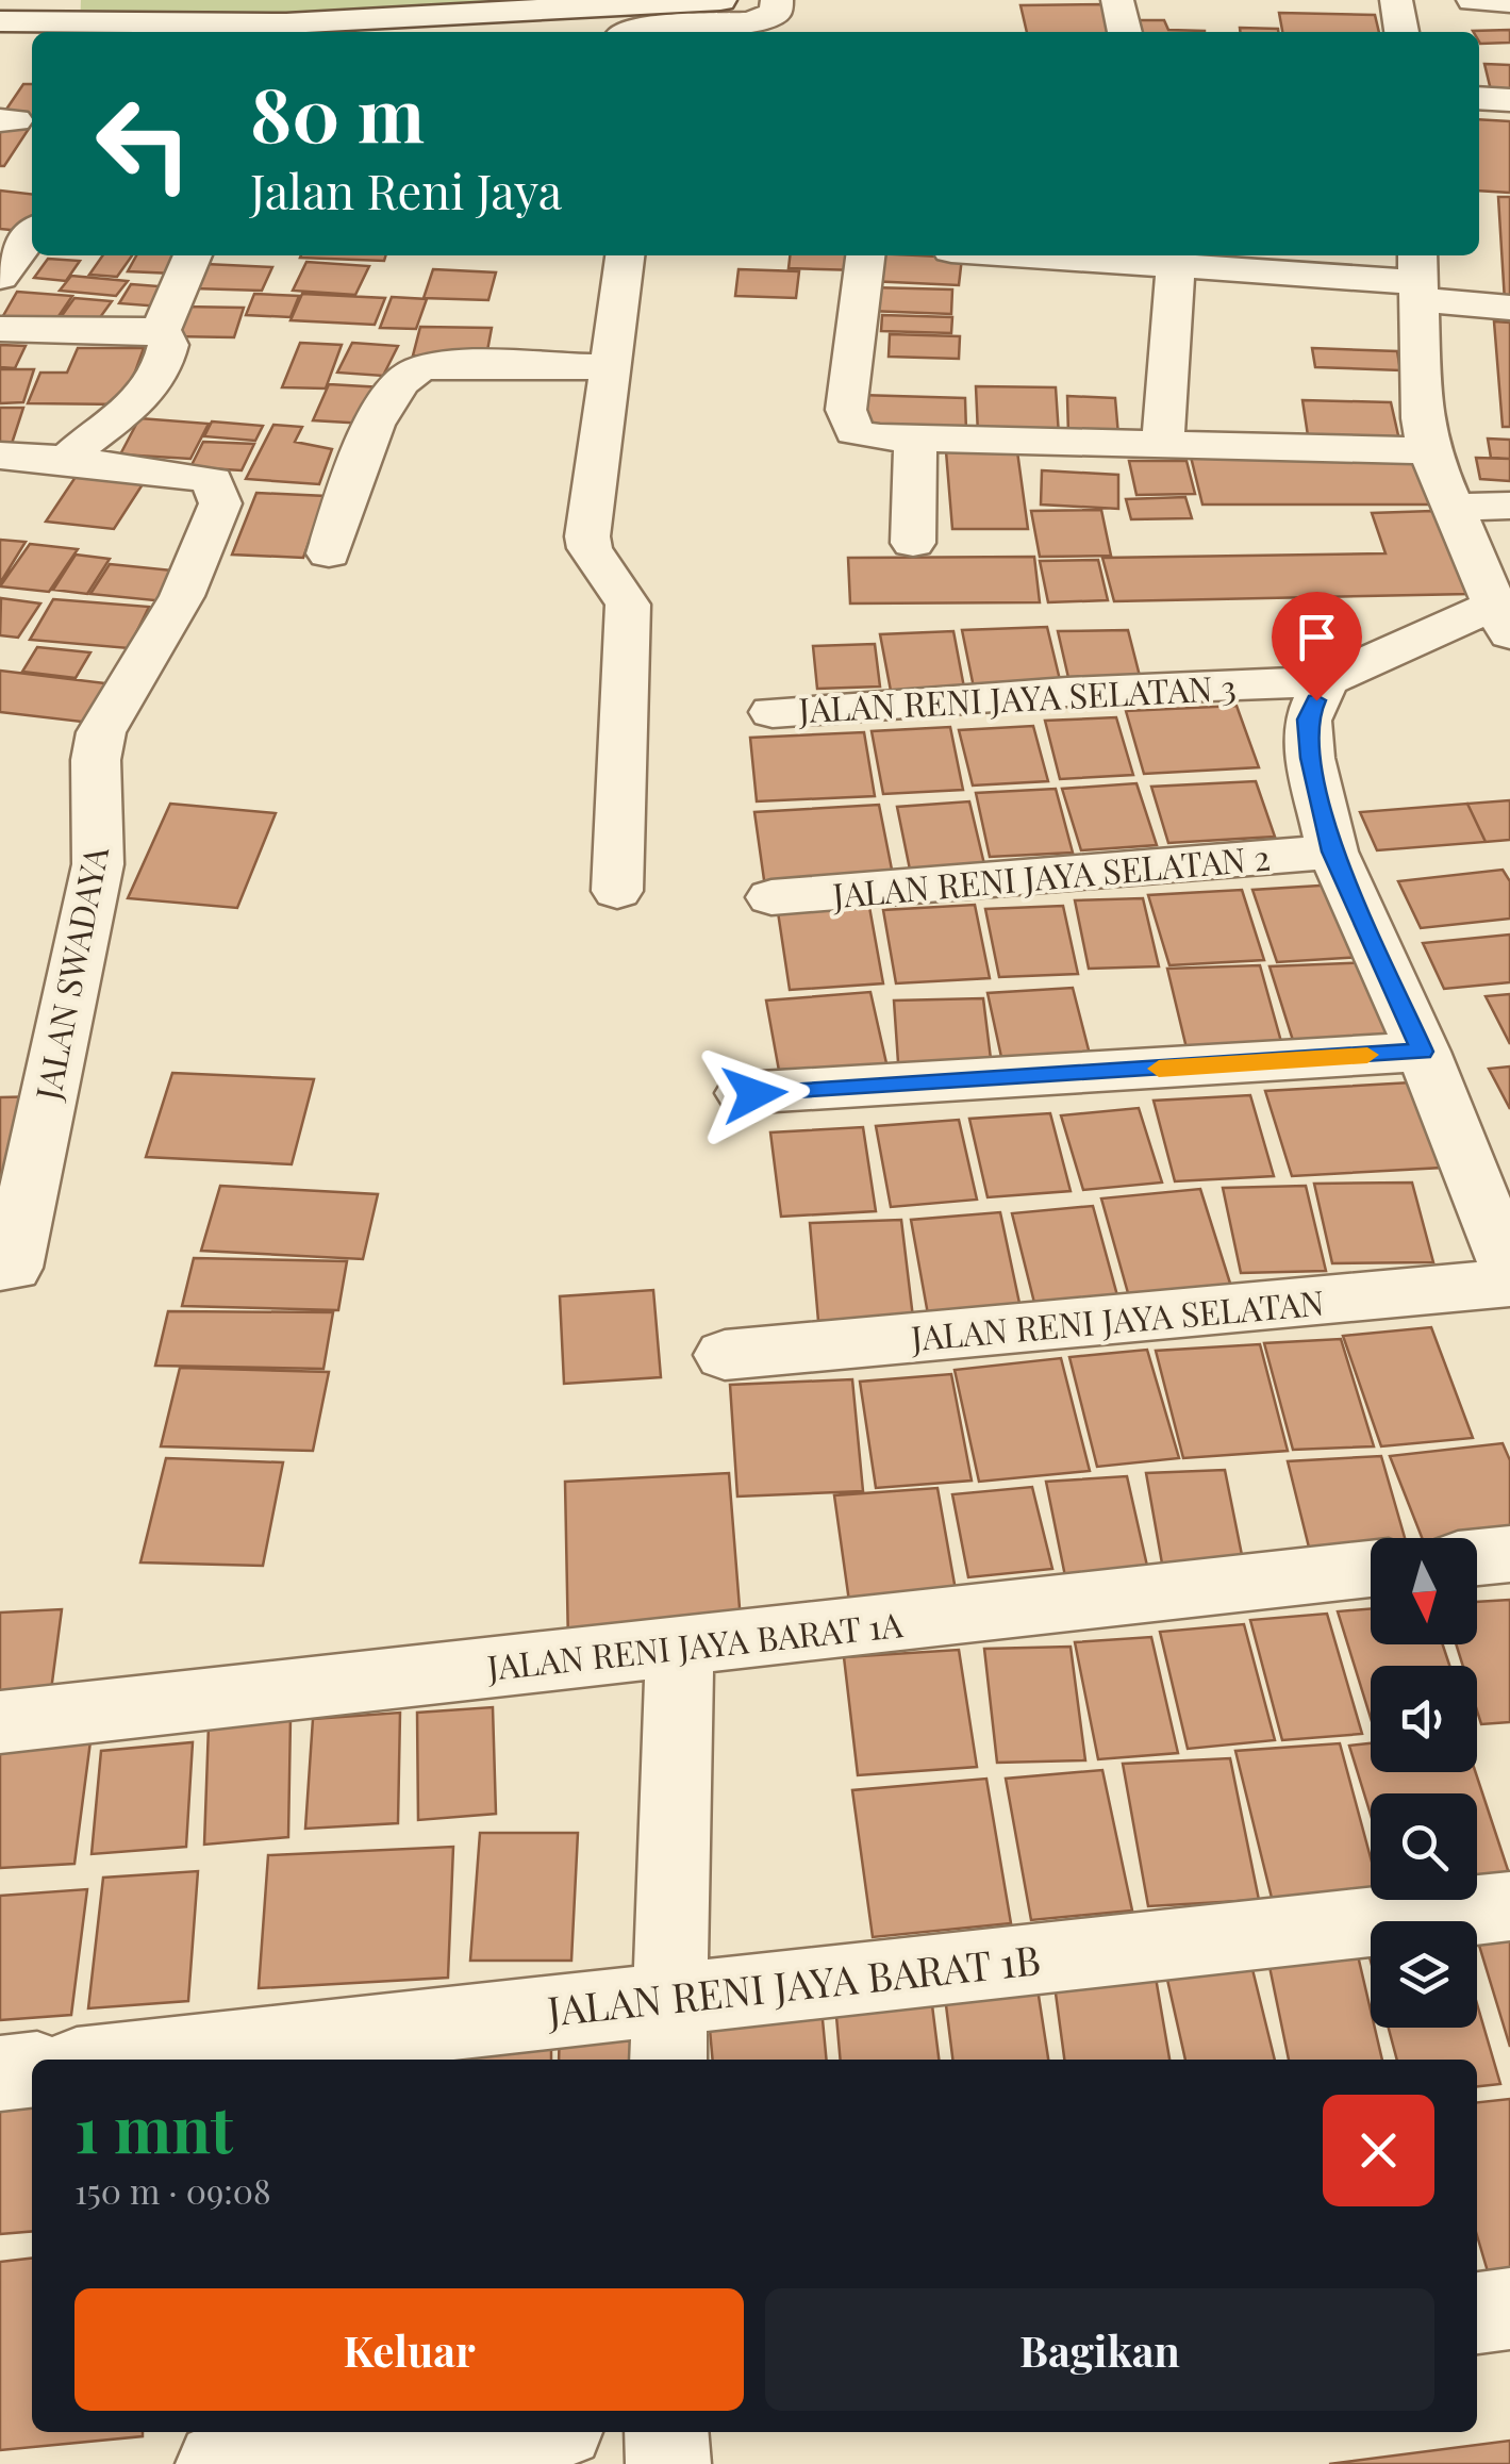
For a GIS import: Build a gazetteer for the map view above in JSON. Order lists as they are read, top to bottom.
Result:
{
  "streets": {
    "street": [
      "JALAN RENI JAYA SELATAN 3",
      "JALAN RENI JAYA SELATAN 2",
      "JALAN SWADAYA",
      "JALAN RENI JAYA SELATAN",
      "JALAN RENI JAYA BARAT 1A",
      "JALAN RENI JAYA BARAT 1B"
    ]
  },
  "north": "bottom",
  "page": {
    "turn": ["80 m", "Jalan Reni Jaya"],
    "heading": ["1 mnt", "150 m · 09:08"],
    "buttons": ["Keluar", "Bagikan"]
  }
}
